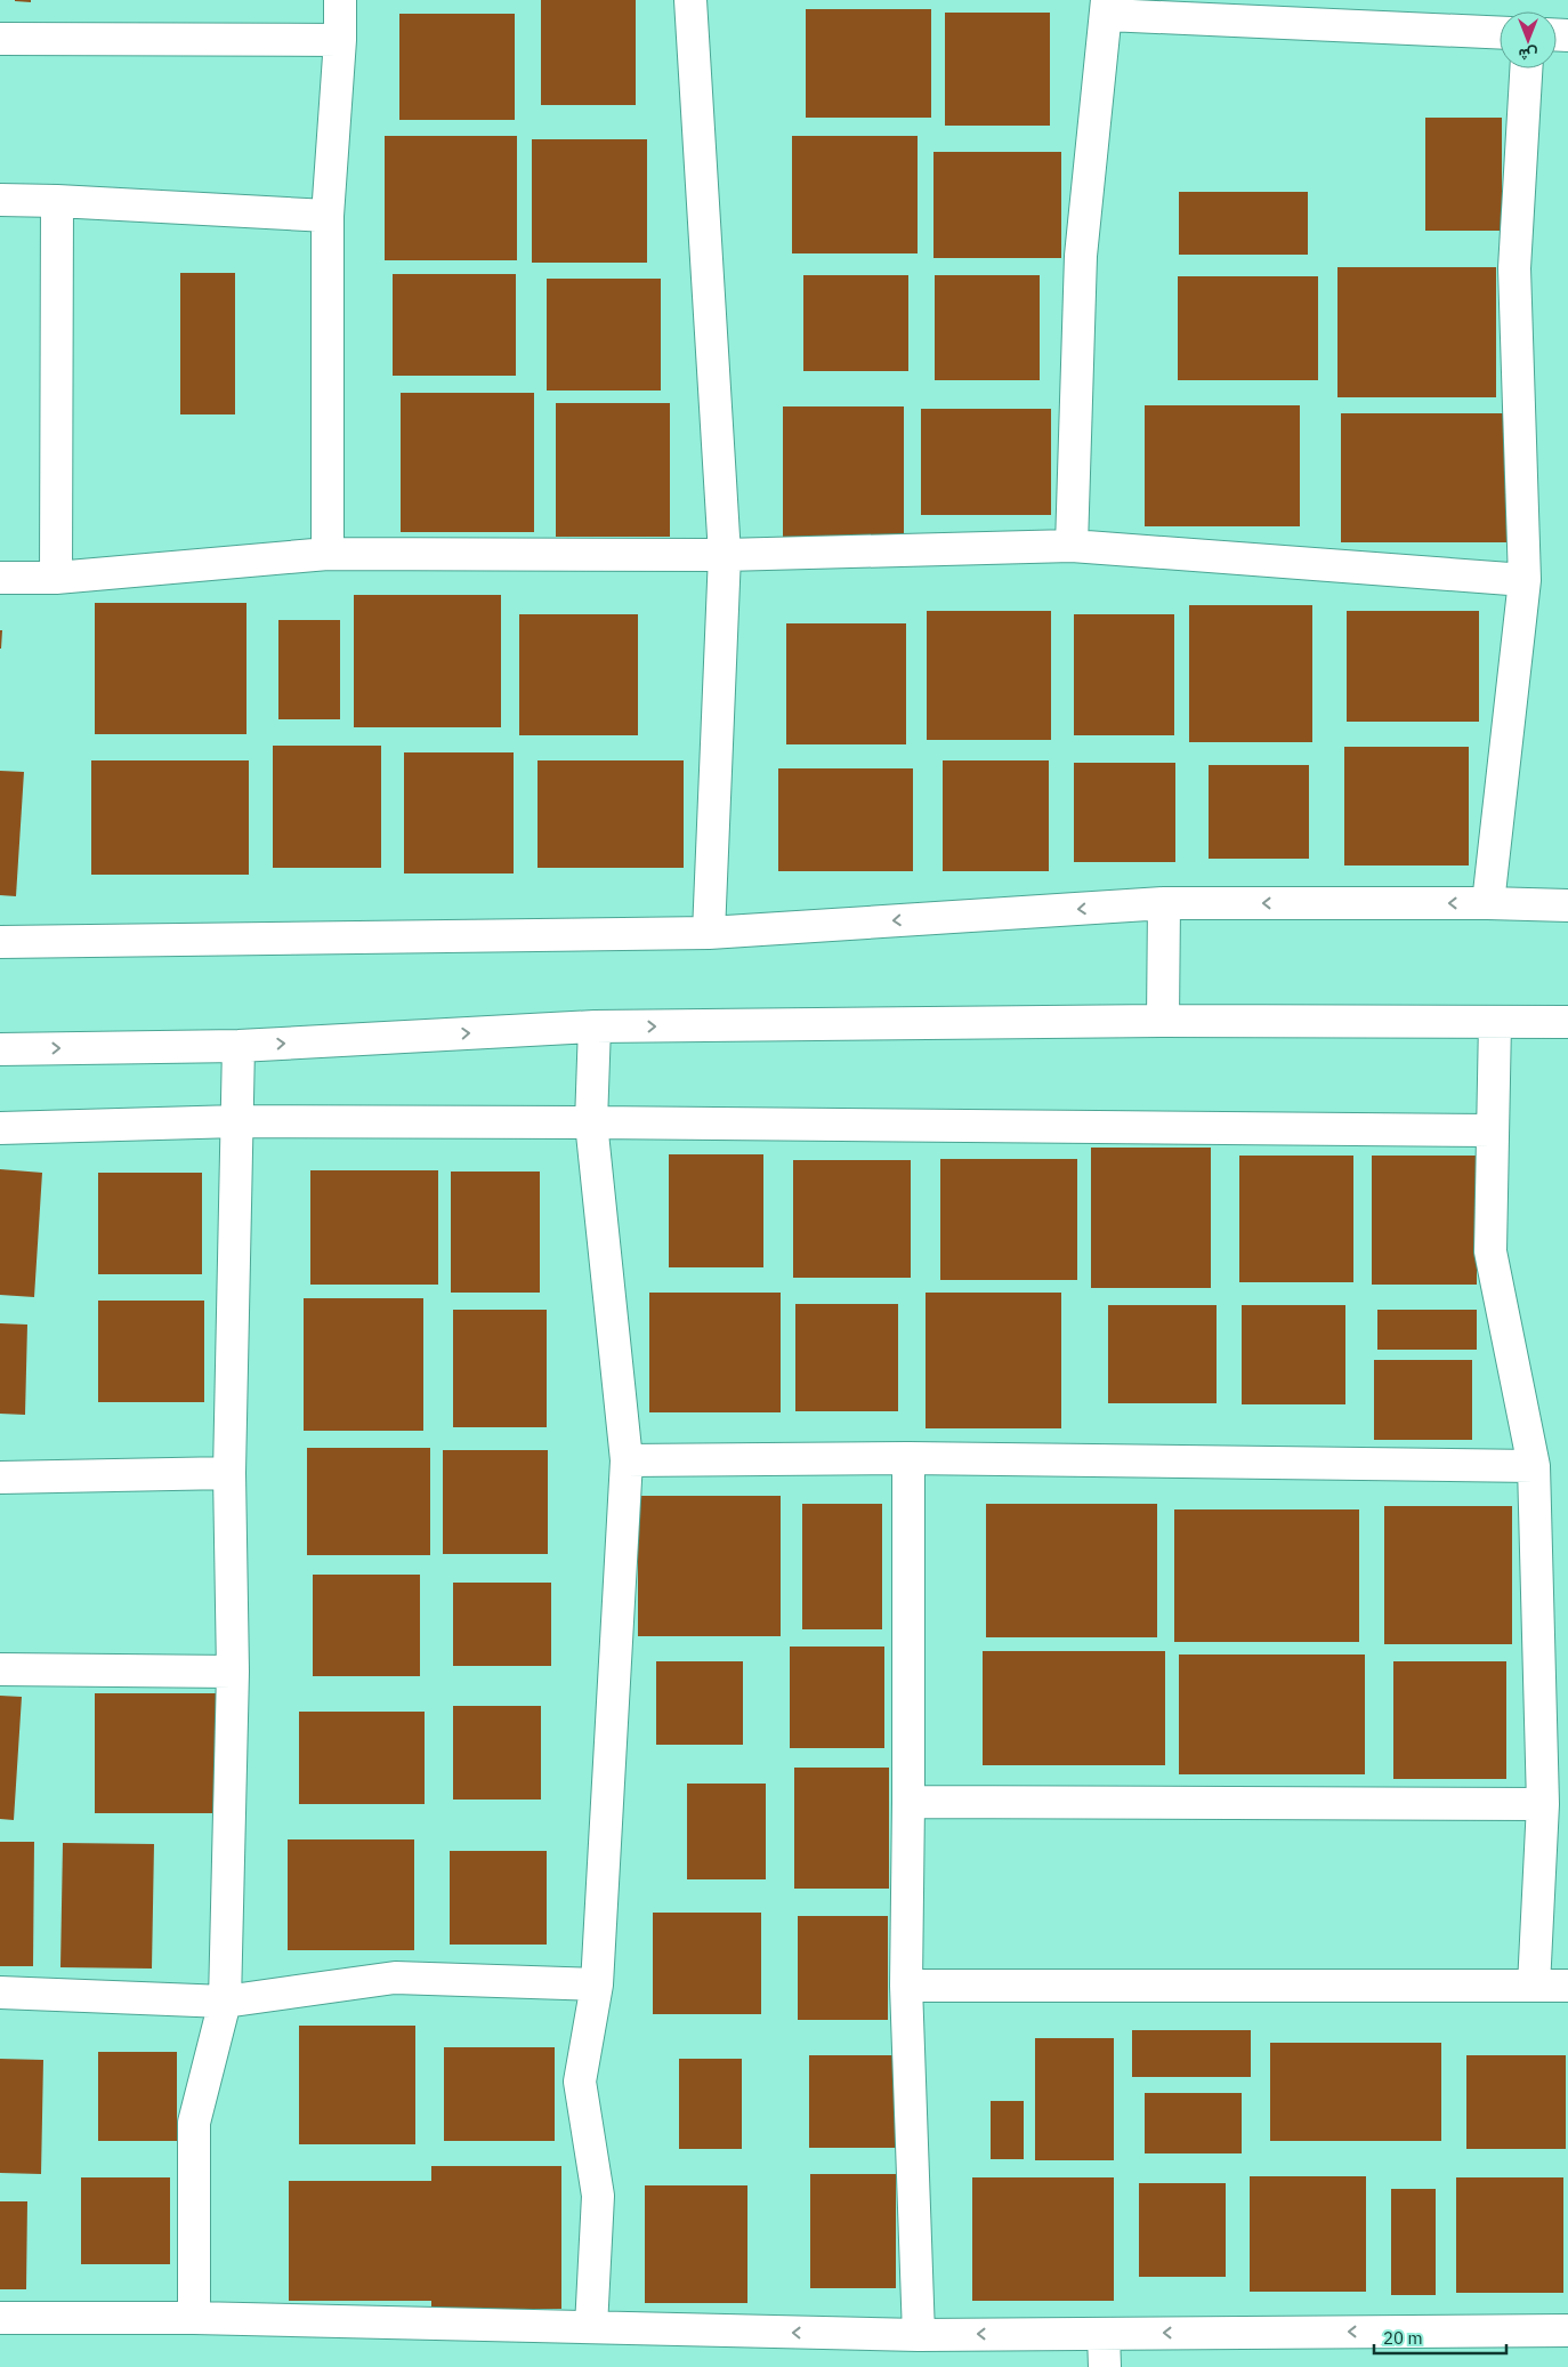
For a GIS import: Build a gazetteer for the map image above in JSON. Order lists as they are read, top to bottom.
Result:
{
  "scale_bar": "20 m",
  "north": "bottom"
}
